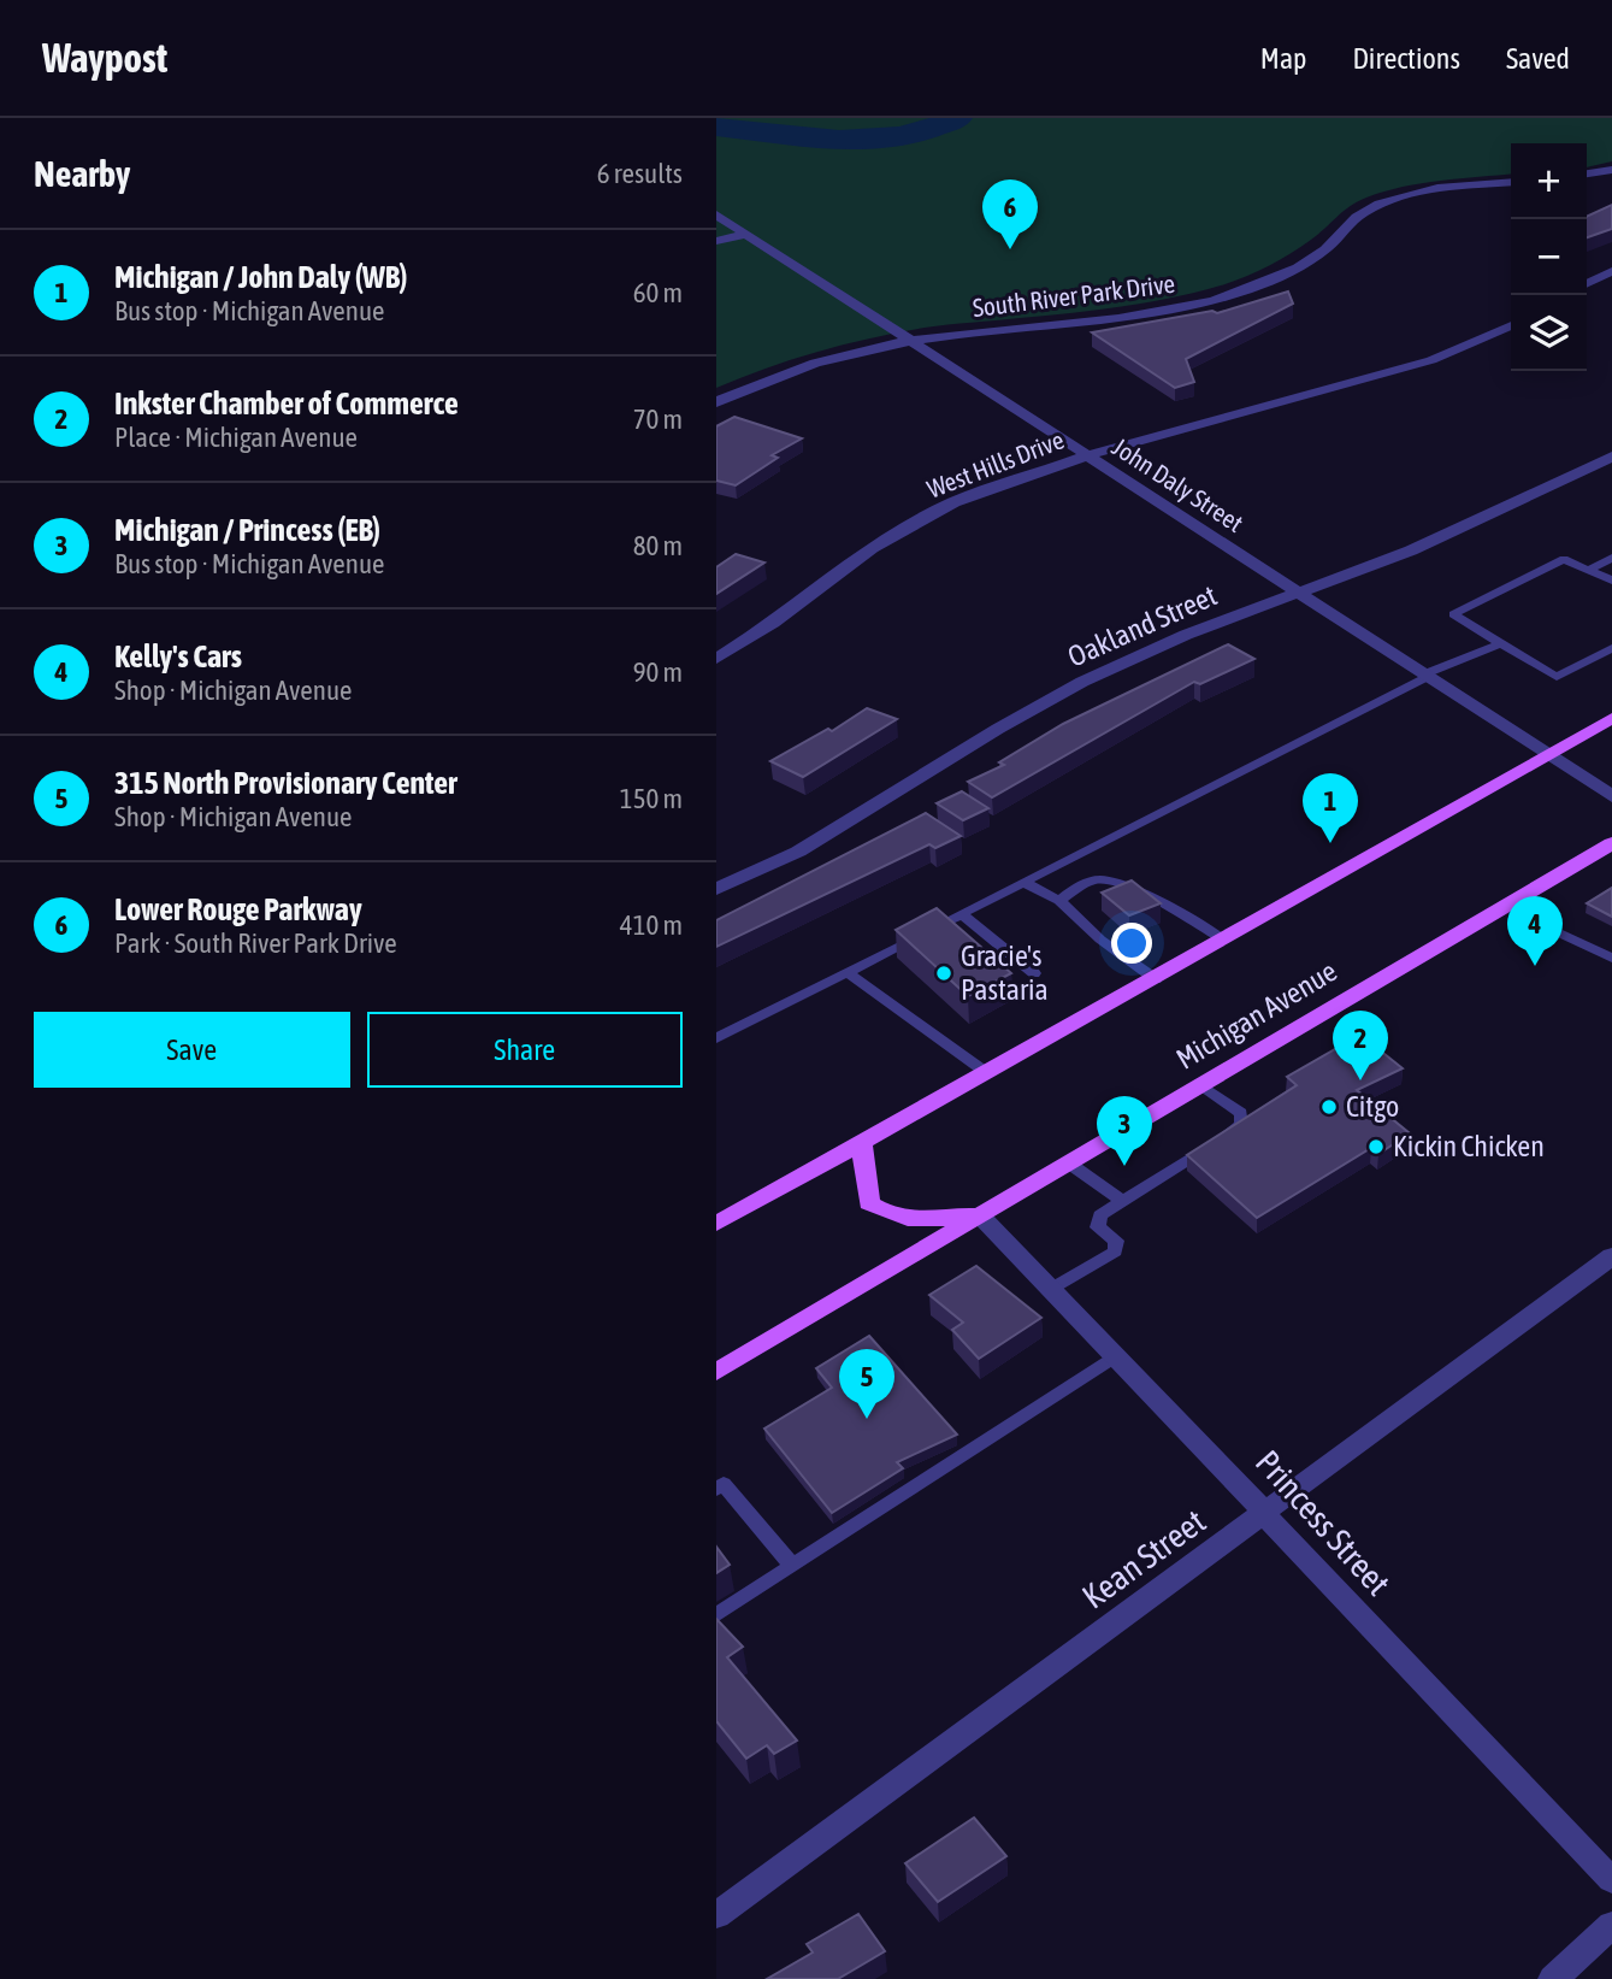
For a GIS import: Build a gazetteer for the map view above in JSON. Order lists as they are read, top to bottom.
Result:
{
  "streets": {
    "main road": ["Michigan Avenue"],
    "street": [
      "South River Park Drive",
      "West Hills Drive",
      "John Daly Street",
      "Oakland Street",
      "Princess Street",
      "Kean Street"
    ]
  },
  "crossings": [
    ["South River Park Drive", "John Daly Street"],
    ["West Hills Drive", "John Daly Street"],
    ["John Daly Street", "Oakland Street"],
    ["Michigan Avenue", "Princess Street"],
    ["Princess Street", "Kean Street"]
  ],
  "places": ["Gracie's Pastaria", "Citgo", "Kickin Chicken"],
  "page": {
    "header": "Waypost",
    "nav": ["Map", "Directions", "Saved"],
    "heading": ["Nearby", "6 results"],
    "map_buttons": ["+", "−"],
    "pins": [
      "6",
      "1",
      "4",
      "2",
      "3",
      "5"
    ],
    "list": [
      {
        "mark": "1",
        "name": "Michigan / John Daly (WB)",
        "note": "Bus stop · Michigan Avenue",
        "value": "60 m"
      },
      {
        "mark": "2",
        "name": "Inkster Chamber of Commerce",
        "note": "Place · Michigan Avenue",
        "value": "70 m"
      },
      {
        "mark": "3",
        "name": "Michigan / Princess (EB)",
        "note": "Bus stop · Michigan Avenue",
        "value": "80 m"
      },
      {
        "mark": "4",
        "name": "Kelly's Cars",
        "note": "Shop · Michigan Avenue",
        "value": "90 m"
      },
      {
        "mark": "5",
        "name": "315 North Provisionary Center",
        "note": "Shop · Michigan Avenue",
        "value": "150 m"
      },
      {
        "mark": "6",
        "name": "Lower Rouge Parkway",
        "note": "Park · South River Park Drive",
        "value": "410 m"
      }
    ],
    "buttons": ["Save", "Share"]
  }
}
